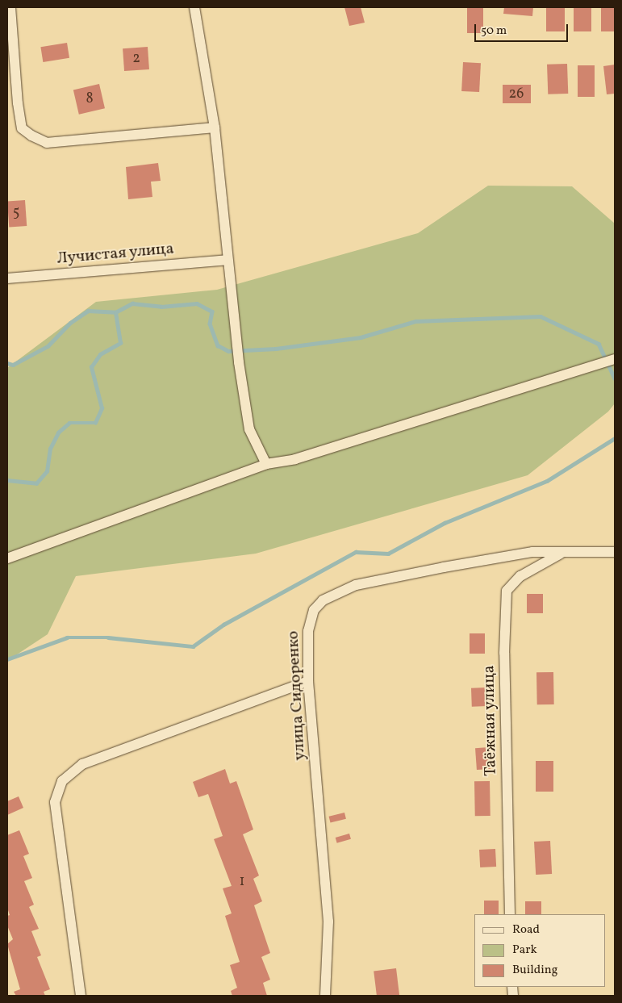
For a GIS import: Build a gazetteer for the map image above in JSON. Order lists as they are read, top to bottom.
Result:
{
  "streets": {
    "street": ["Лучистая улица", "улица Сидоренко", "Таёжная улица"]
  },
  "crossings": [
    ["улица Сидоренко", "Таёжная улица"]
  ],
  "house_numbers": [
    "2",
    "26",
    "8",
    "5",
    "1"
  ],
  "legend": ["Road", "Park", "Building"],
  "scale_bar": "50 m"
}
